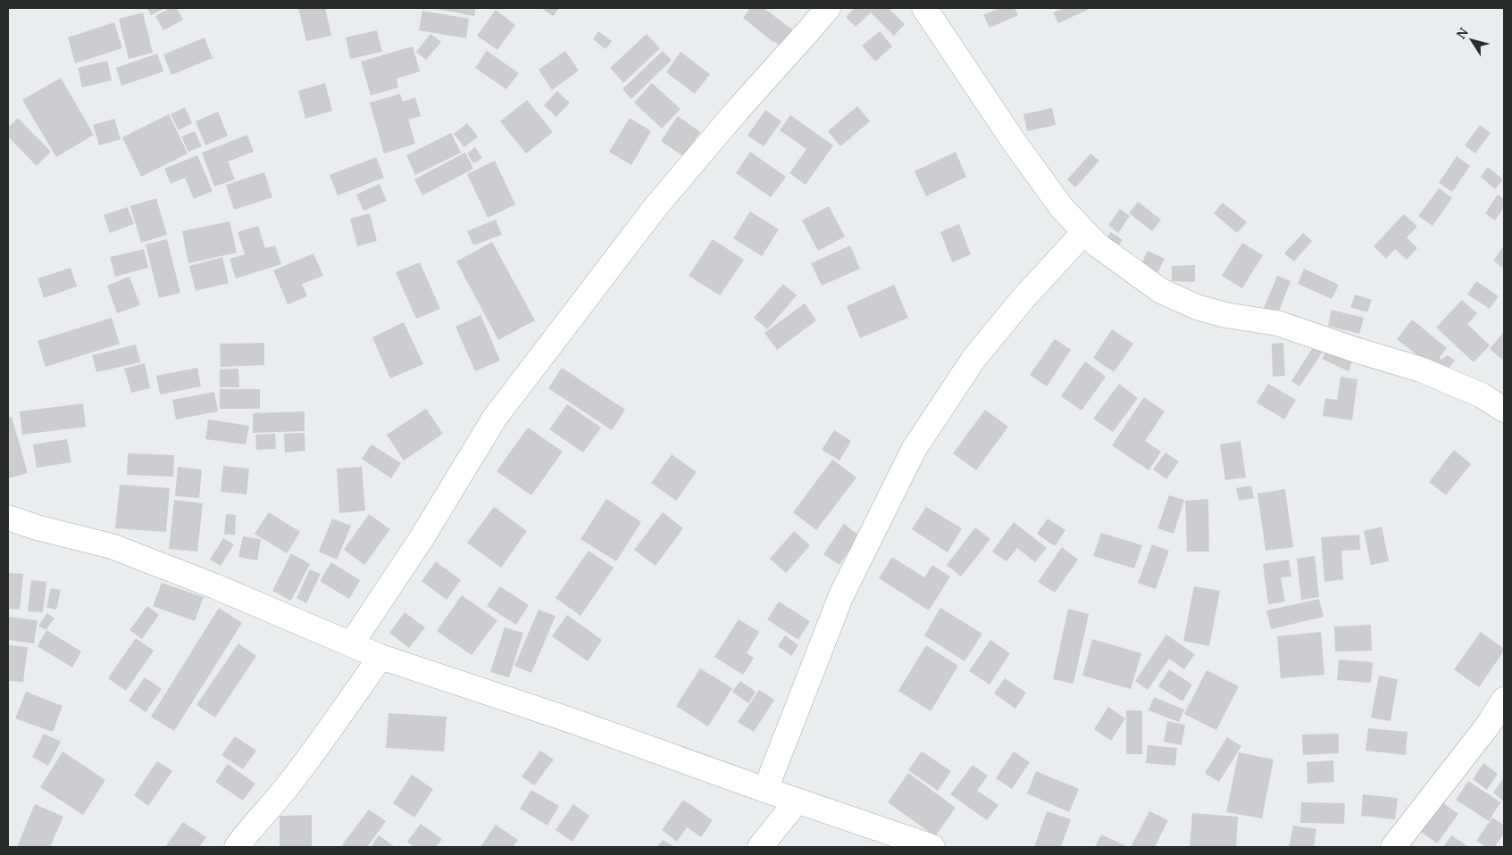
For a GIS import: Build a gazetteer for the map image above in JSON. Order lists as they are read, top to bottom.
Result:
{
  "north": "top left"
}
